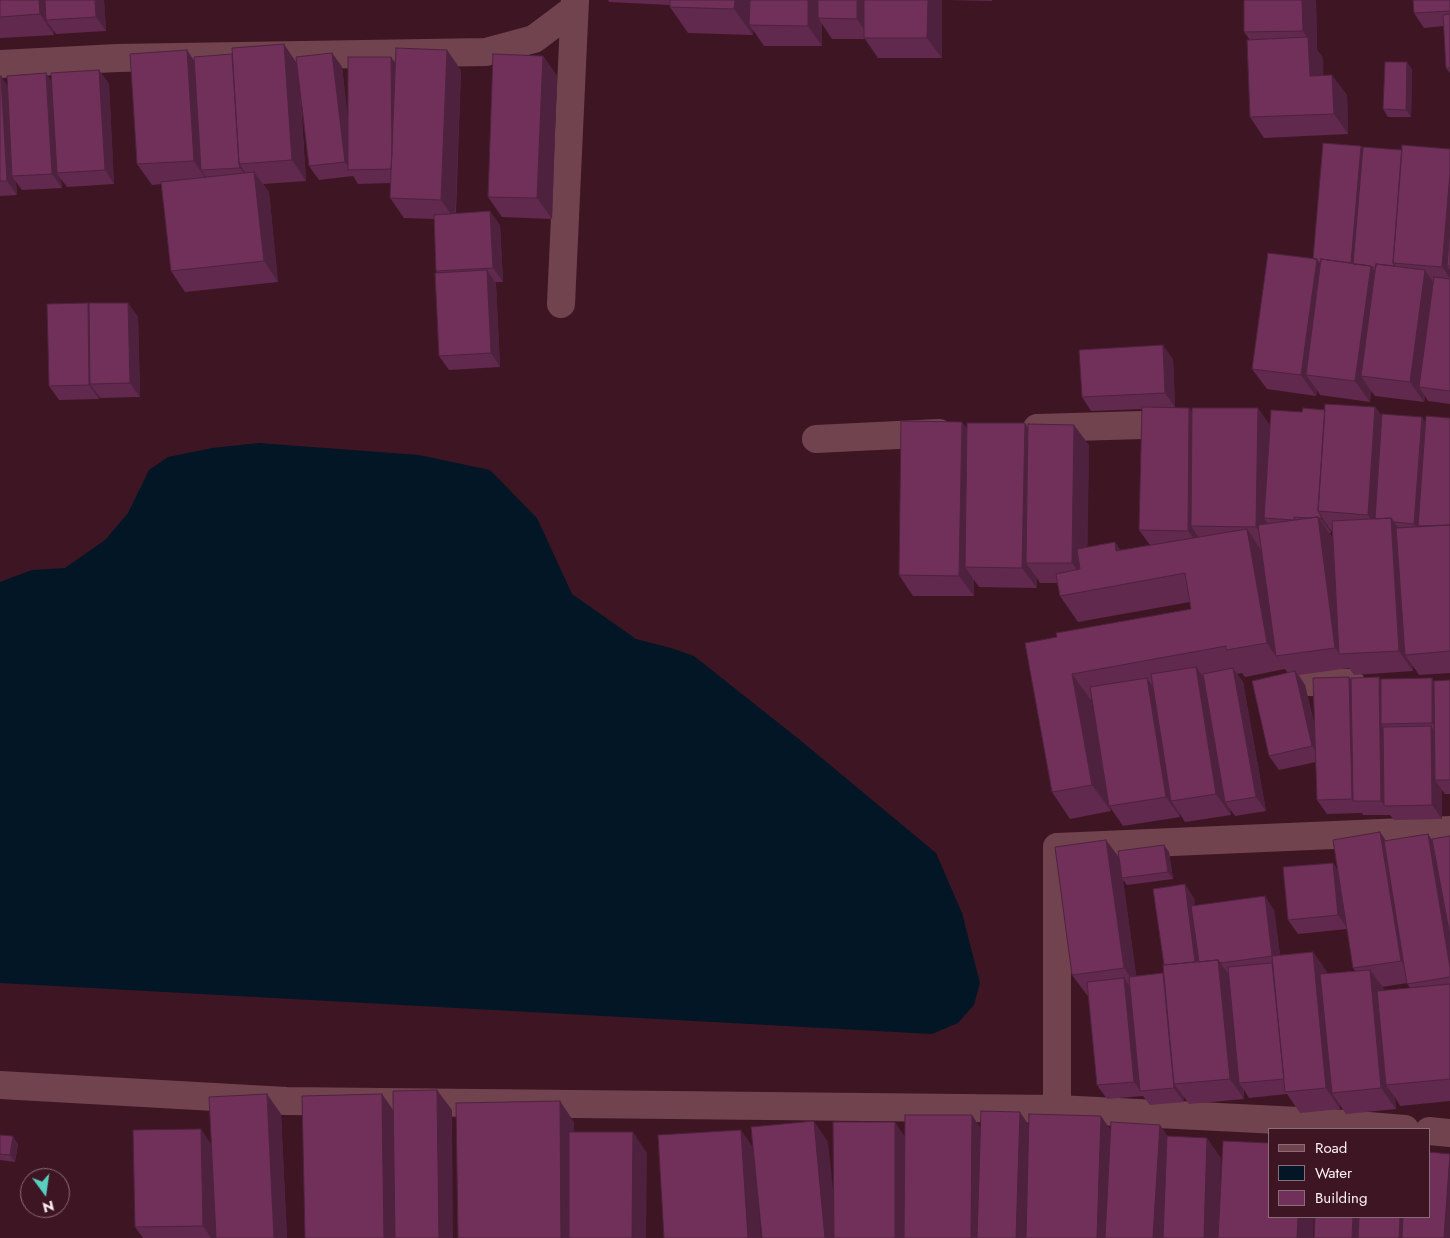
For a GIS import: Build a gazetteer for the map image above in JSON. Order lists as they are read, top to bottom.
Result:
{
  "legend": ["Road", "Water", "Building"],
  "north": "bottom"
}
